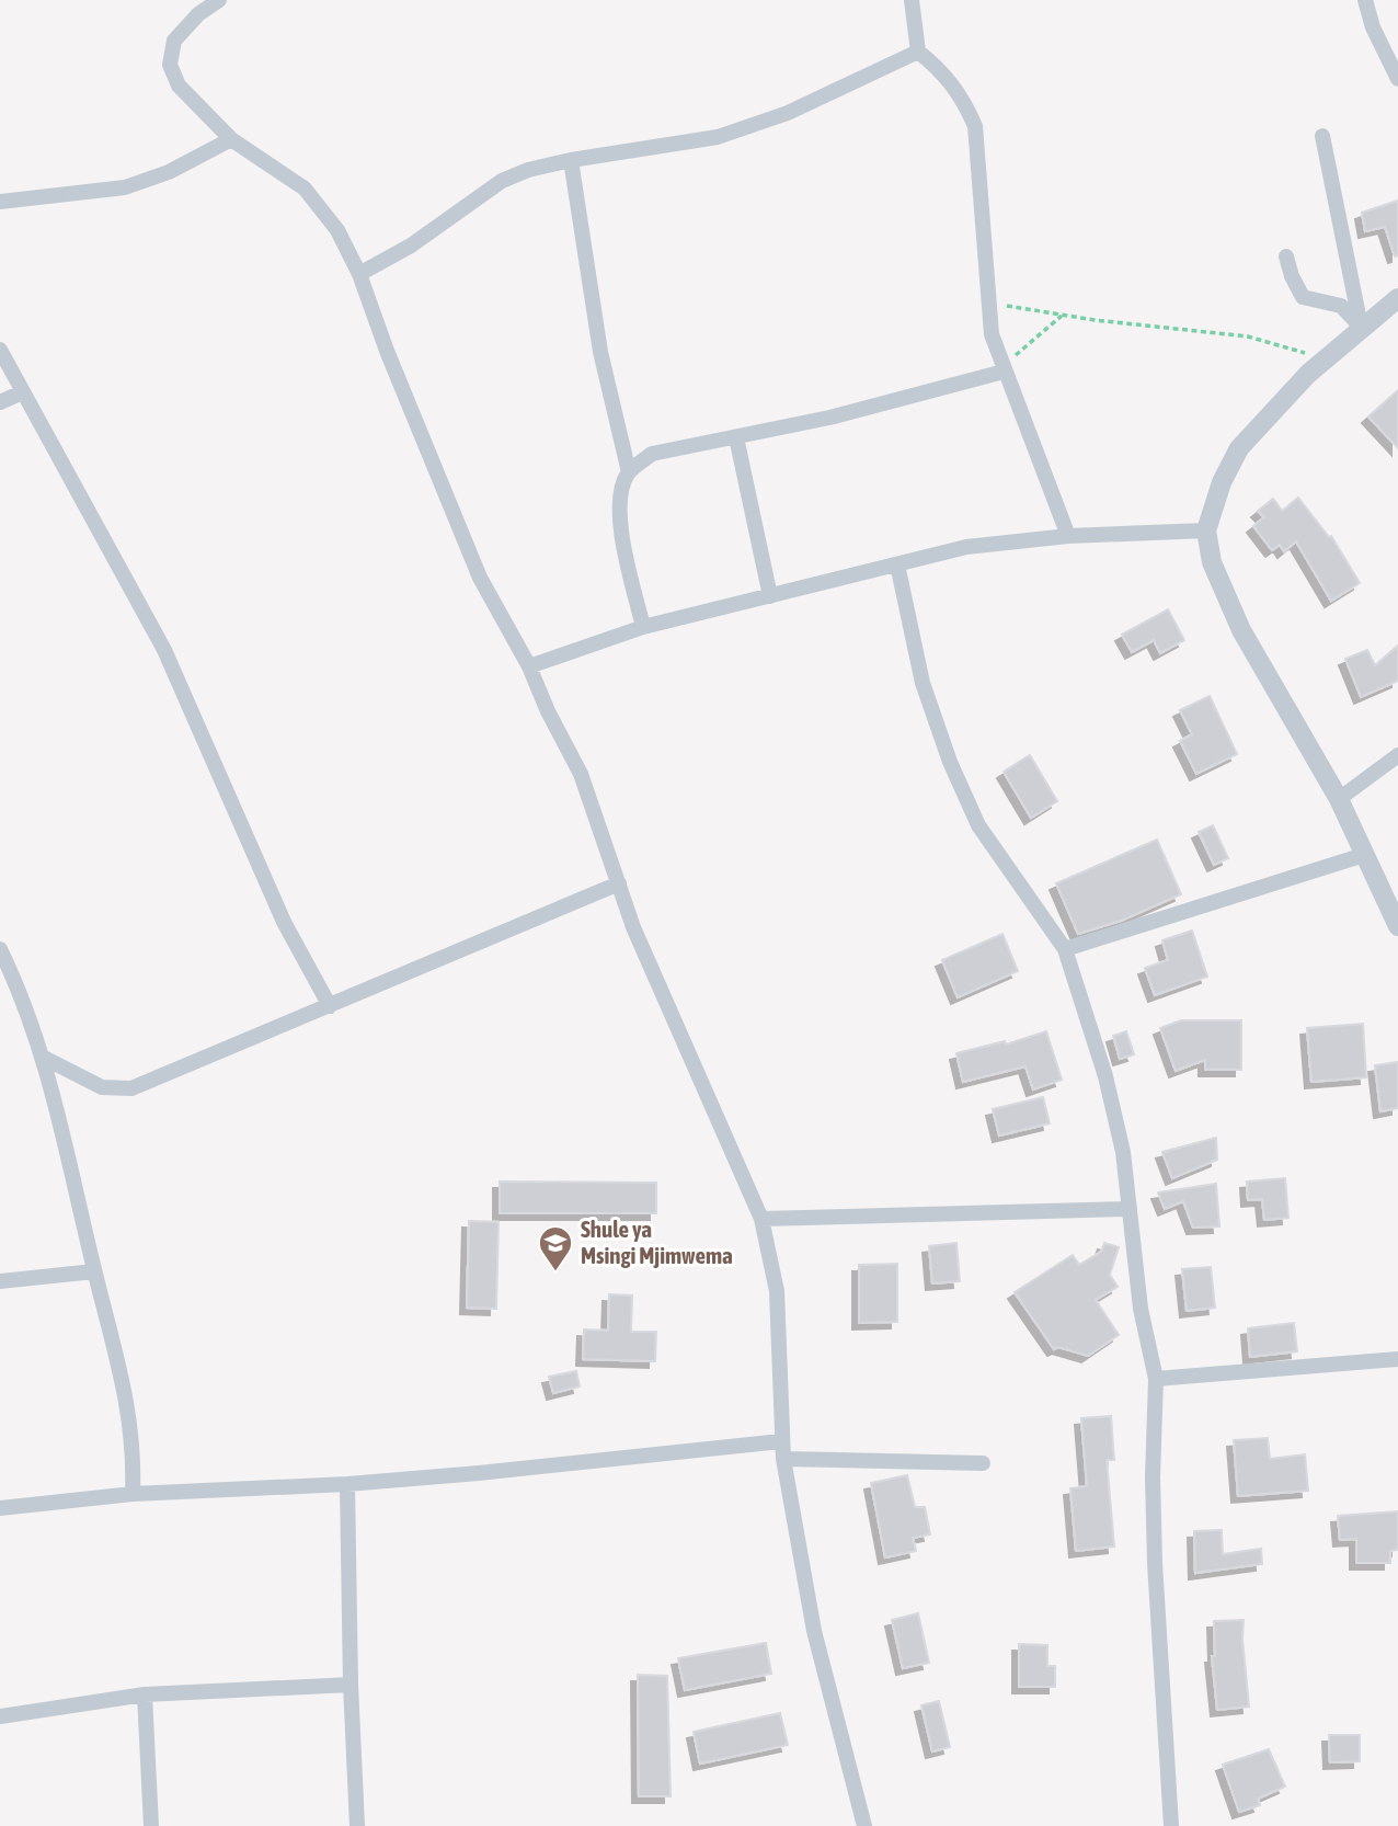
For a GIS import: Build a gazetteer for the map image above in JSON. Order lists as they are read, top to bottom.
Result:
{
  "places": {
    "school or university": ["Shule ya Msingi Mjimwema"]
  }
}
